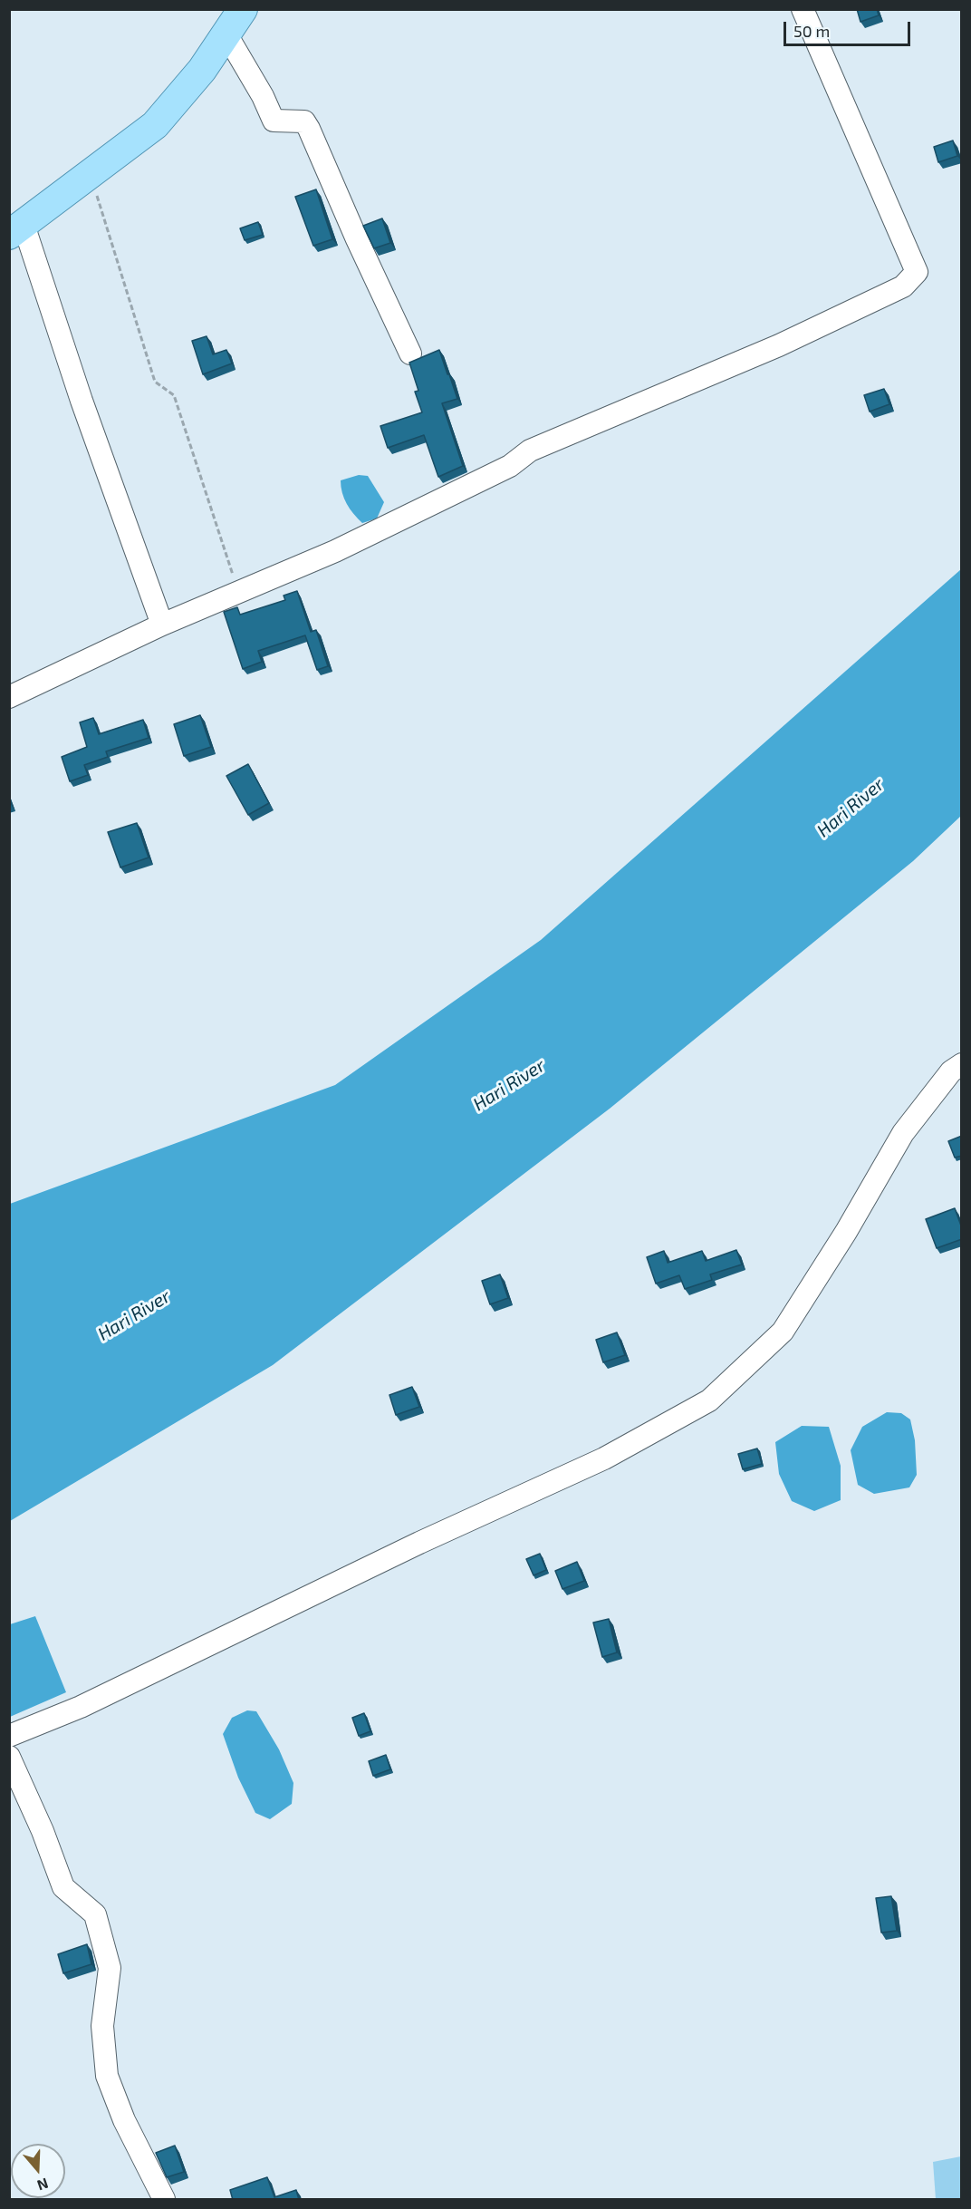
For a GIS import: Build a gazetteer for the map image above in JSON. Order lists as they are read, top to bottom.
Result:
{
  "water": ["Hari River"],
  "scale_bar": "50 m",
  "north": "bottom"
}
